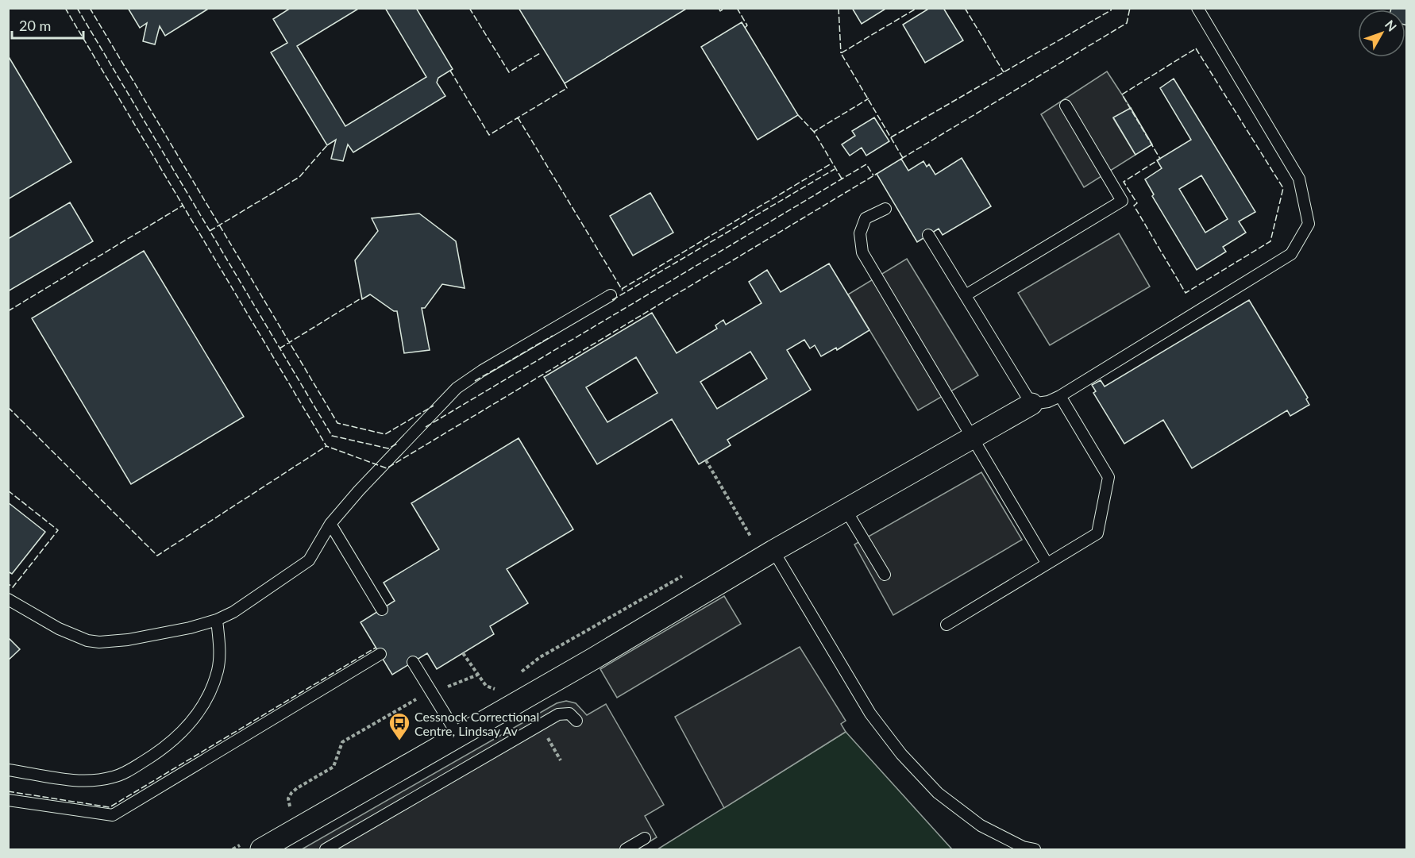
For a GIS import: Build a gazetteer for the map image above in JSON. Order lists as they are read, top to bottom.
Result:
{
  "places": {
    "bus stop": ["Cessnock Correctional Centre, Lindsay Av"]
  },
  "scale_bar": "20 m",
  "north": "top right"
}
